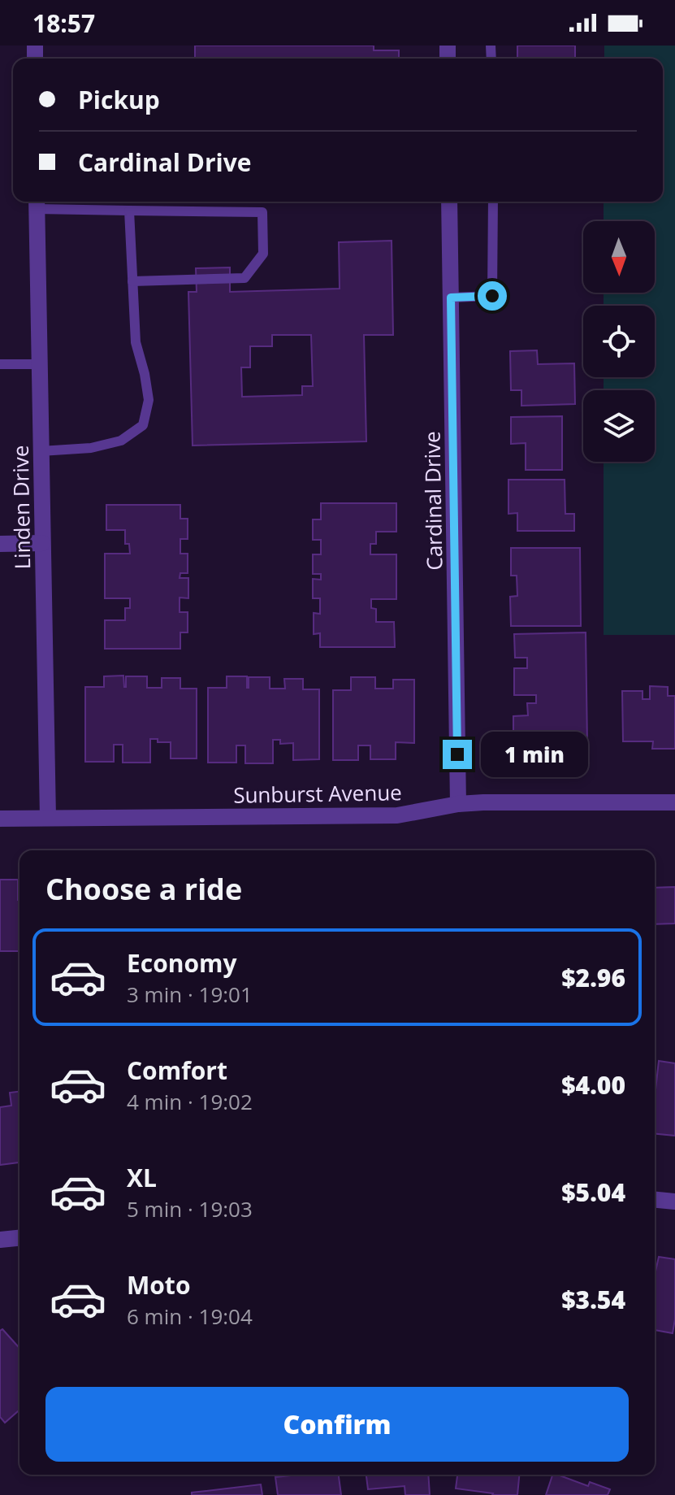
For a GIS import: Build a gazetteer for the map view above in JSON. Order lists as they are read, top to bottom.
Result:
{
  "streets": {
    "street": ["Cardinal Drive", "Linden Drive", "Sunburst Avenue"]
  },
  "crossings": [
    ["Cardinal Drive", "Sunburst Avenue"],
    ["Linden Drive", "Sunburst Avenue"]
  ],
  "north": "bottom",
  "page": {
    "status": "18:57",
    "banner": ["Pickup", "Cardinal Drive"],
    "bubble": "1 min",
    "heading": "Choose a ride",
    "list": [
      {
        "name": "Economy",
        "note": "3 min · 19:01",
        "value": "$2.96"
      },
      {
        "name": "Comfort",
        "note": "4 min · 19:02",
        "value": "$4.00"
      },
      {
        "name": "XL",
        "note": "5 min · 19:03",
        "value": "$5.04"
      },
      {
        "name": "Moto",
        "note": "6 min · 19:04",
        "value": "$3.54"
      }
    ],
    "buttons": "Confirm"
  }
}
